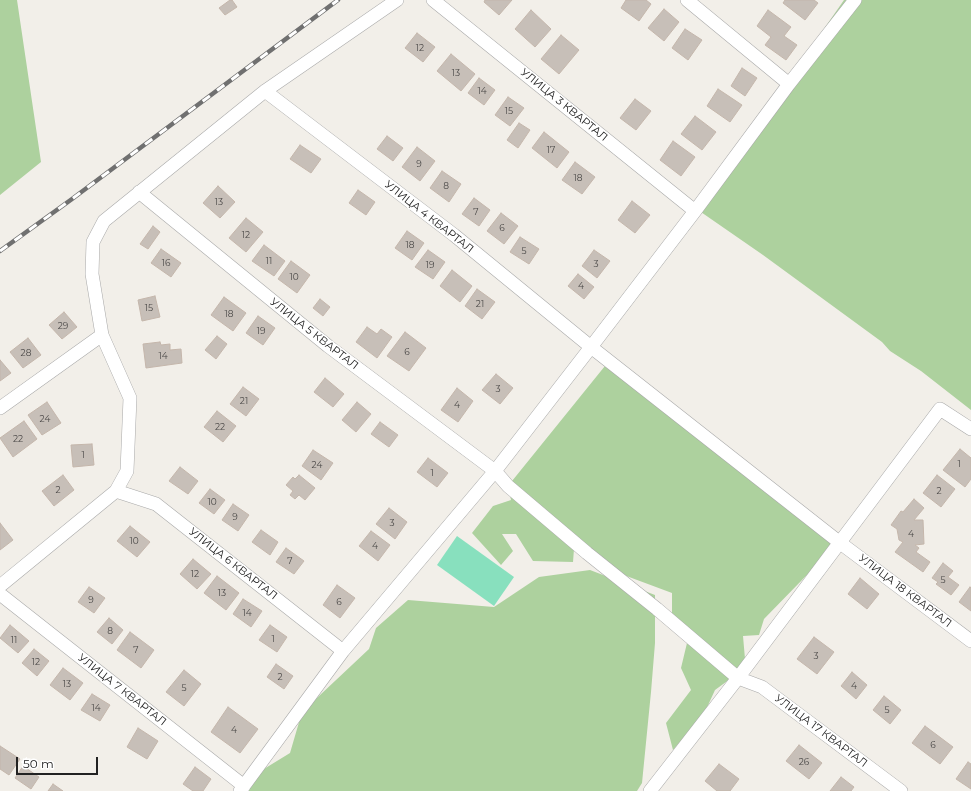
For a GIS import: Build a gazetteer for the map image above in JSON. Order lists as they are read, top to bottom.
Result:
{
  "streets": {
    "street": [
      "УЛИЦА 3 КВАРТАЛ",
      "УЛИЦА 4 КВАРТАЛ",
      "УЛИЦА 5 КВАРТАЛ",
      "УЛИЦА 6 КВАРТАЛ",
      "УЛИЦА 18 КВАРТАЛ",
      "УЛИЦА 7 КВАРТАЛ",
      "УЛИЦА 17 КВАРТАЛ"
    ]
  },
  "crossings": [
    ["УЛИЦА 4 КВАРТАЛ", "УЛИЦА 18 КВАРТАЛ"],
    ["УЛИЦА 5 КВАРТАЛ", "УЛИЦА 17 КВАРТАЛ"]
  ],
  "house_numbers": [
    "12",
    "13",
    "14",
    "15",
    "17",
    "9",
    "18",
    "8",
    "13",
    "7",
    "6",
    "12",
    "18",
    "5",
    "11",
    "16",
    "3",
    "19",
    "10",
    "4",
    "21",
    "15",
    "18",
    "29",
    "19",
    "6",
    "28",
    "14",
    "3",
    "21",
    "4",
    "24",
    "22",
    "22",
    "1",
    "1",
    "24",
    "1",
    "2",
    "2",
    "10",
    "9",
    "3",
    "4",
    "10",
    "4",
    "7",
    "12",
    "5",
    "13",
    "9",
    "6",
    "14",
    "8",
    "1",
    "11",
    "7",
    "3",
    "12",
    "2",
    "13",
    "4",
    "5",
    "14",
    "5",
    "4",
    "6",
    "26"
  ],
  "scale_bar": "50 m"
}
